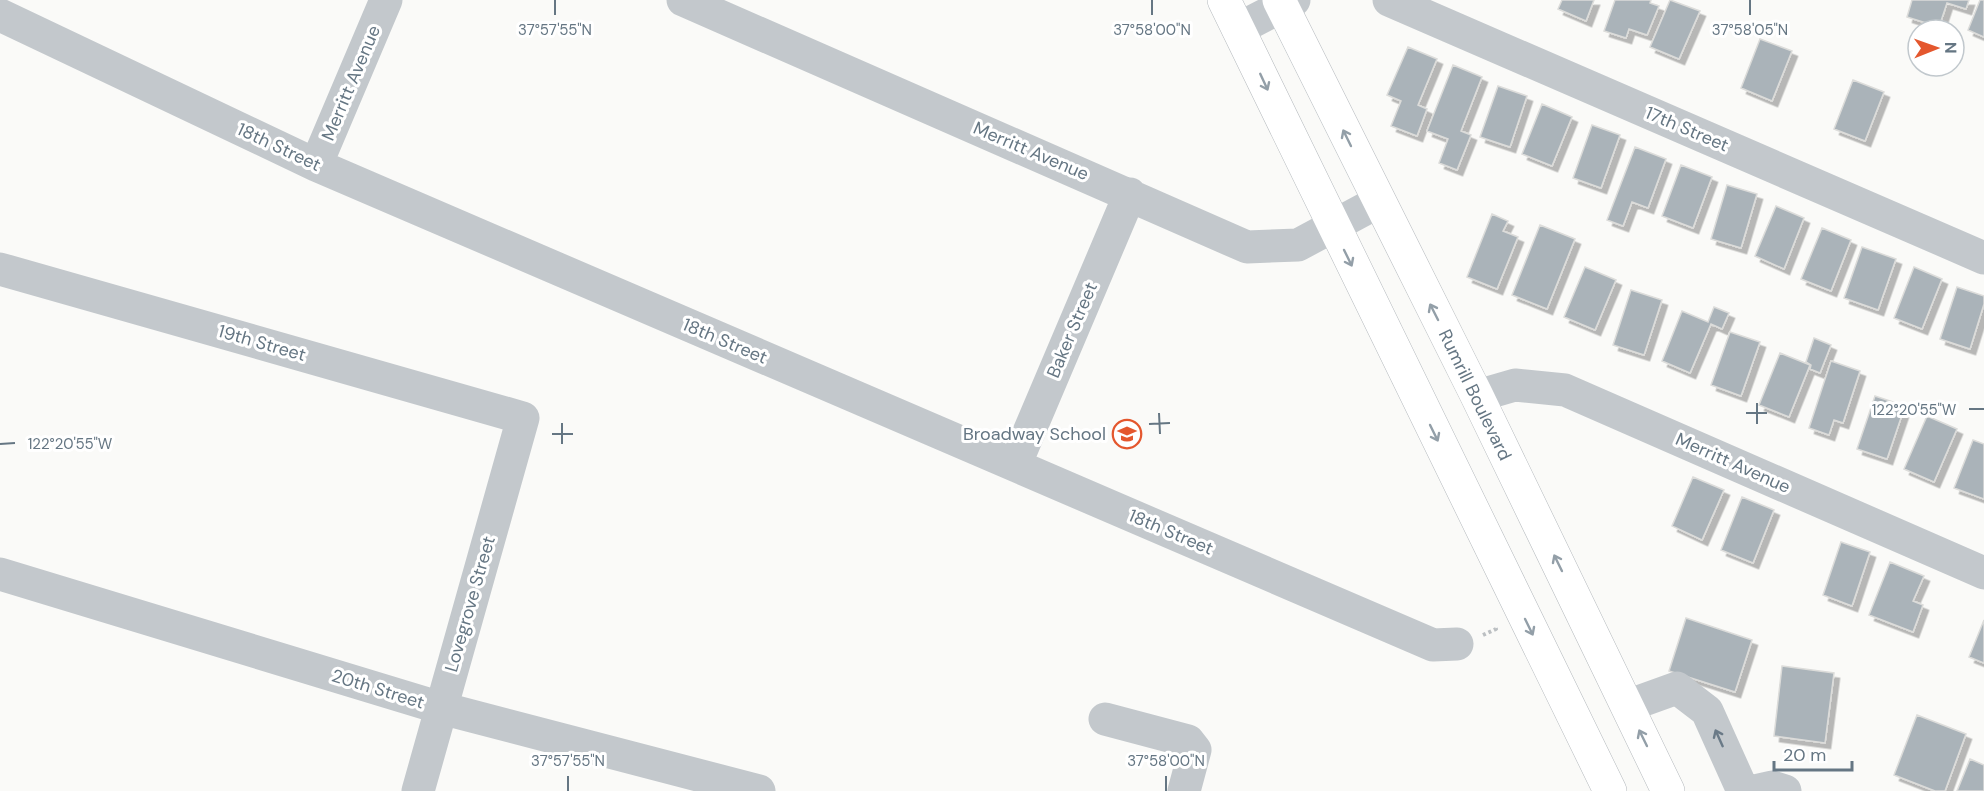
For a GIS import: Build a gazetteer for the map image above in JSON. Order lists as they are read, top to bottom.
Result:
{
  "streets": {
    "main road": ["Rumrill Boulevard"],
    "street": [
      "Merritt Avenue",
      "17th Street",
      "18th Street",
      "Baker Street",
      "19th Street",
      "Lovegrove Street",
      "20th Street"
    ]
  },
  "crossings": [
    ["Merritt Avenue", "18th Street"],
    ["Merritt Avenue", "Baker Street"],
    ["Merritt Avenue", "Rumrill Boulevard"],
    ["18th Street", "Baker Street"],
    ["19th Street", "Lovegrove Street"],
    ["Lovegrove Street", "20th Street"]
  ],
  "places": {
    "school or university": ["Broadway School"]
  },
  "scale_bar": "20 m",
  "north": "right",
  "coordinates": [
    "37°57'55\"N",
    "37°58'00\"N",
    "37°58'05\"N",
    "122°20'55\"W"
  ]
}
